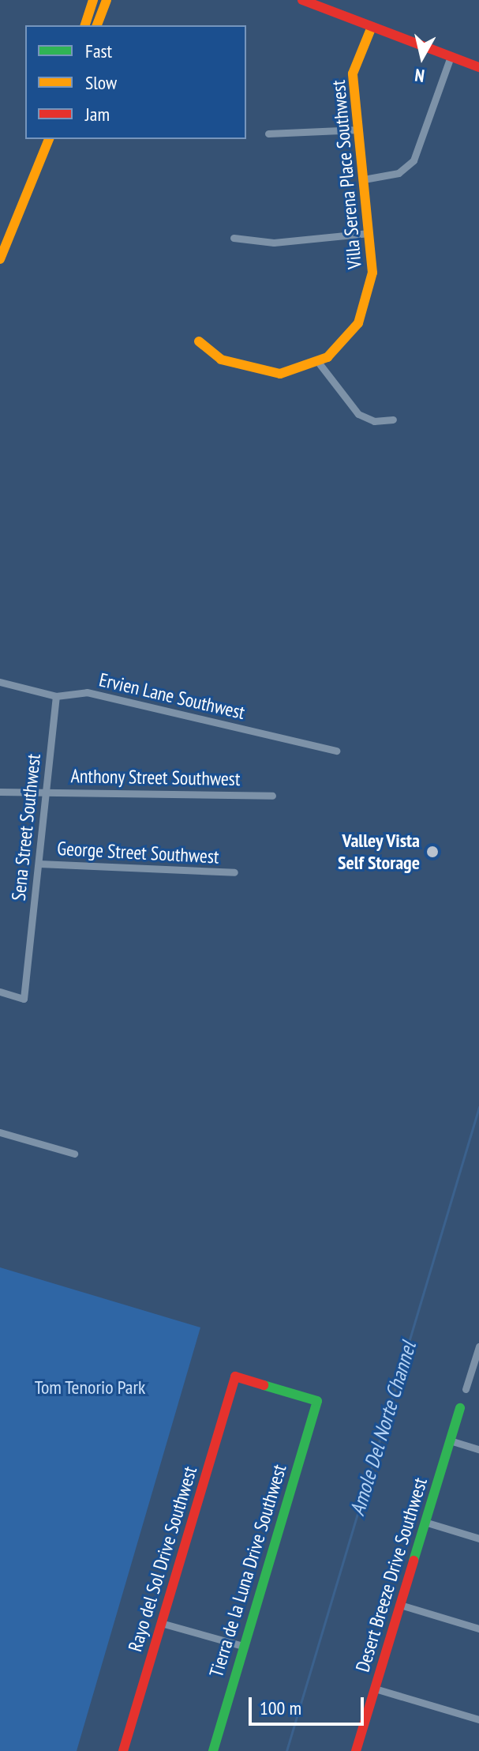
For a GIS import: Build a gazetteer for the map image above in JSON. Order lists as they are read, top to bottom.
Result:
{
  "streets": {
    "street": [
      "Villa Serena Place Southwest",
      "Ervien Lane Southwest",
      "Anthony Street Southwest",
      "Sena Street Southwest",
      "George Street Southwest",
      "Rayo del Sol Drive Southwest",
      "Tierra de la Luna Drive Southwest",
      "Desert Breeze Drive Southwest"
    ]
  },
  "crossings": [
    ["Ervien Lane Southwest", "Sena Street Southwest"],
    ["Anthony Street Southwest", "Sena Street Southwest"],
    ["Sena Street Southwest", "George Street Southwest"],
    ["Rayo del Sol Drive Southwest", "Tierra de la Luna Drive Southwest"]
  ],
  "water": ["Amole Del Norte Channel"],
  "parks": ["Tom Tenorio Park"],
  "places": ["Valley Vista Self Storage"],
  "legend": ["Fast", "Slow", "Jam"],
  "scale_bar": "100 m",
  "north": "bottom"
}
